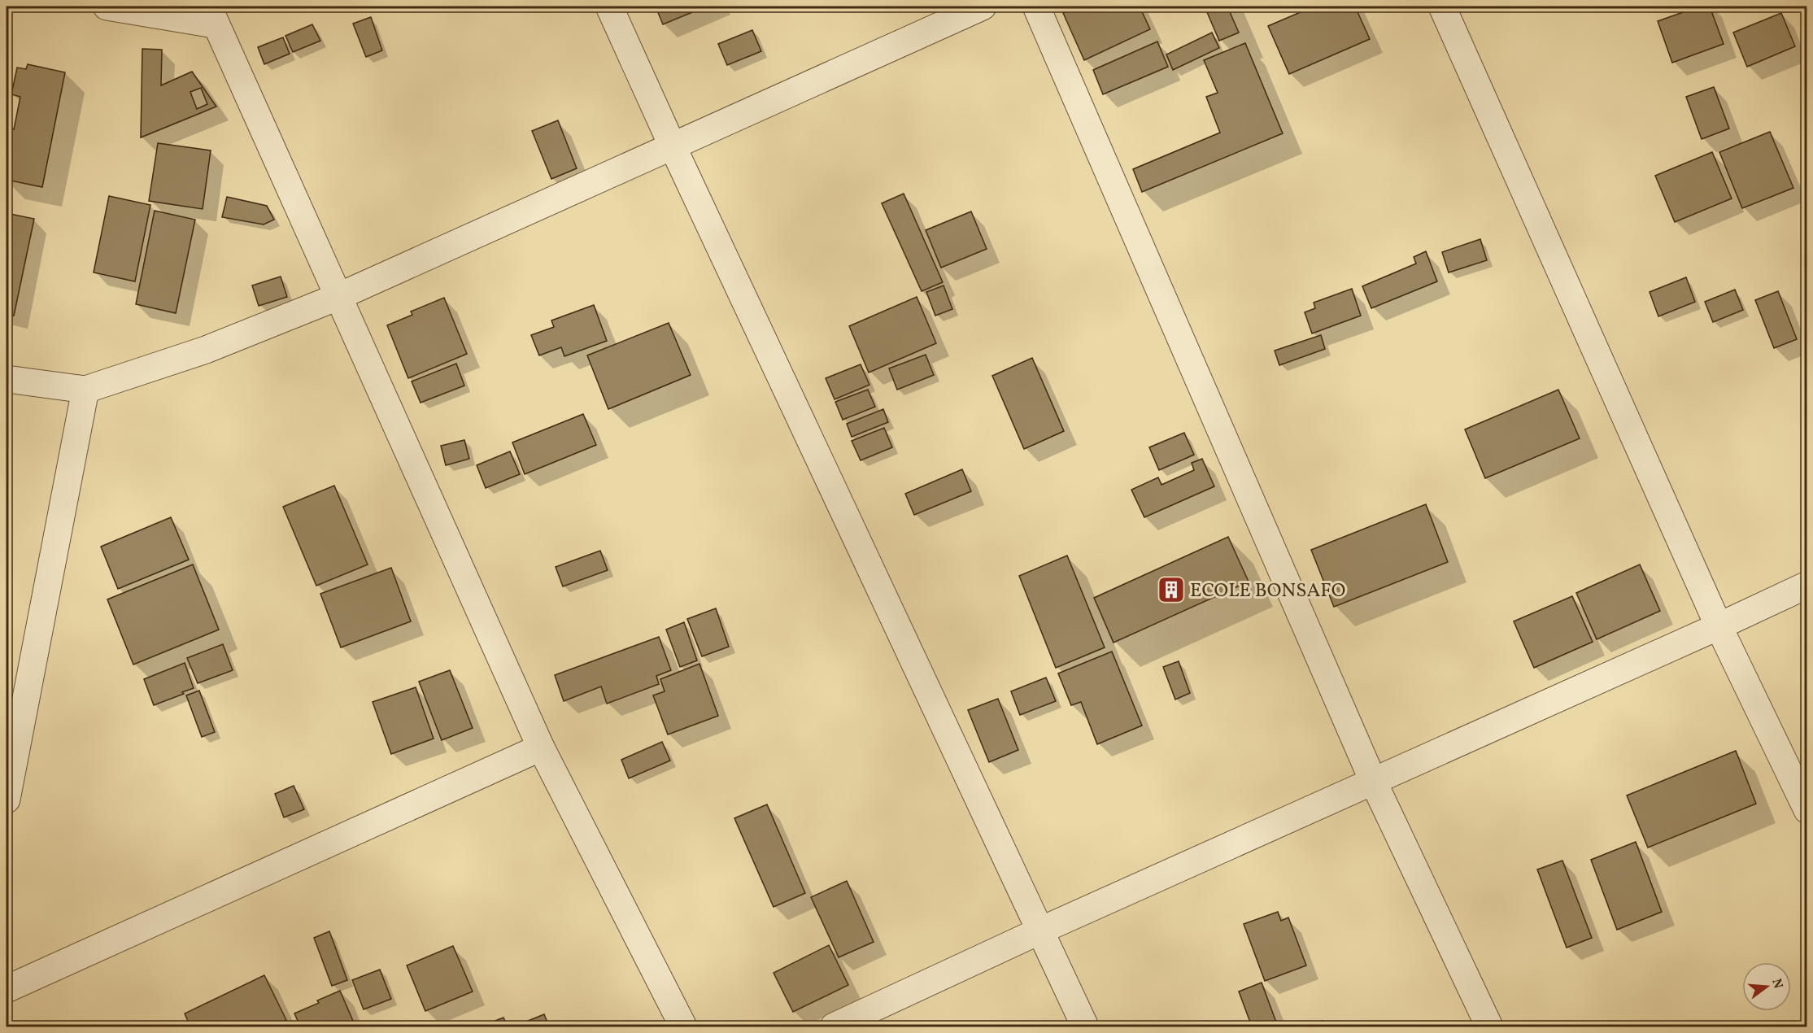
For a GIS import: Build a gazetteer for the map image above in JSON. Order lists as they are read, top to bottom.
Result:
{
  "places": {
    "building": ["ECOLE BONSAFO"]
  },
  "north": "right"
}
